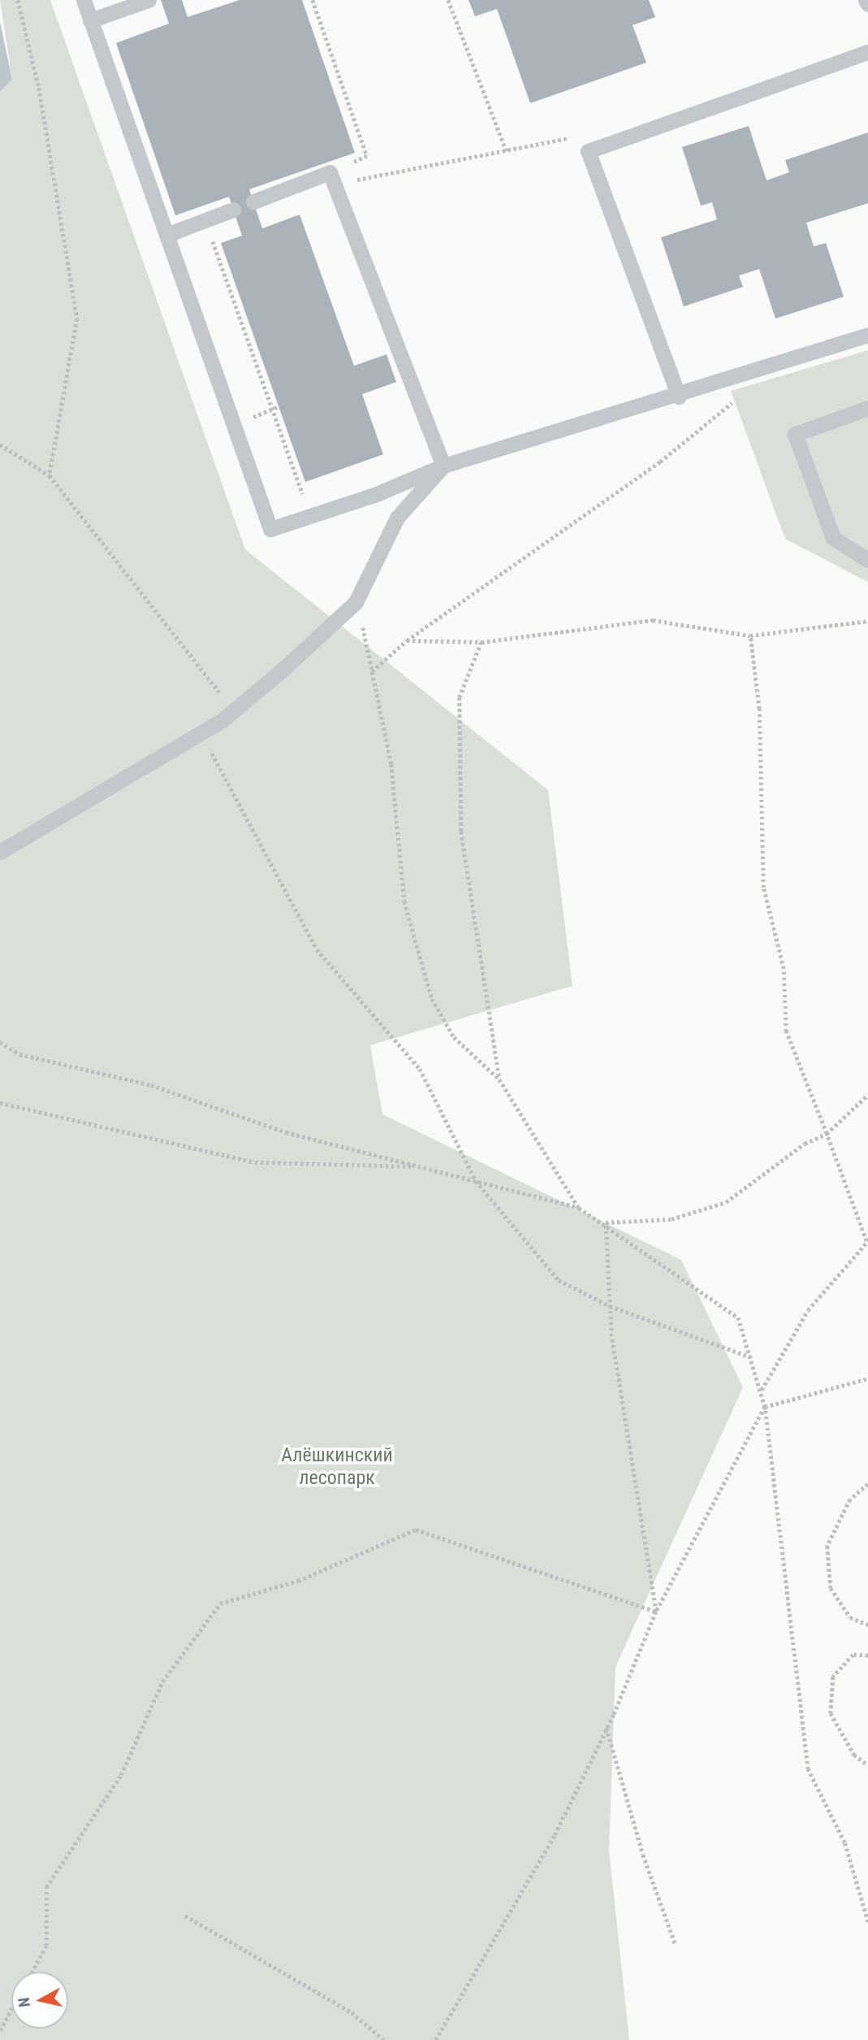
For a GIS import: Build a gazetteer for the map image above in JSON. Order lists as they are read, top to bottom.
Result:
{
  "parks": ["Алёшкинский лесопарк"],
  "north": "left"
}
